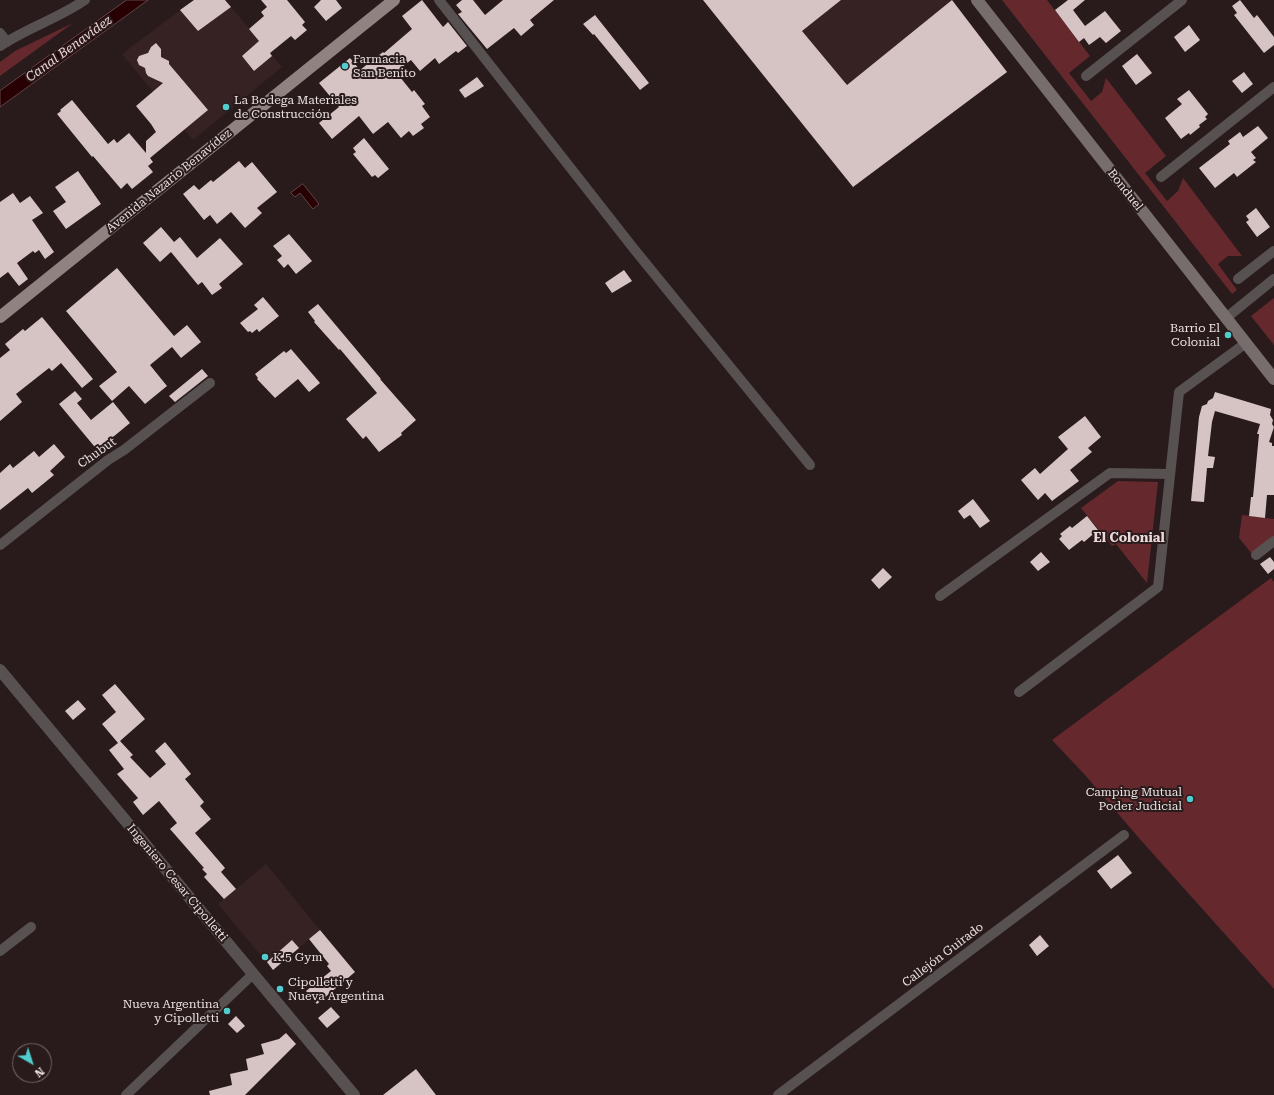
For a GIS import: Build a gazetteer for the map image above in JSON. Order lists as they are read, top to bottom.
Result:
{
  "streets": {
    "main road": ["Avenida Nazario Benavídez", "Bonduel"],
    "street": ["Chubut", "Ingeniero Cesar Cipolletti", "Callejón Guirado"]
  },
  "districts": ["El Colonial"],
  "water": ["Canal Benavídez"],
  "places": [
    "Farmacia San Benito",
    "La Bodega Materiales de Construcción",
    "Barrio El Colonial",
    "Camping Mutual Poder Judicial",
    "K.5 Gym",
    "Cipolletti y Nueva Argentina",
    "Nueva Argentina y Cipolletti"
  ],
  "north": "bottom right"
}
